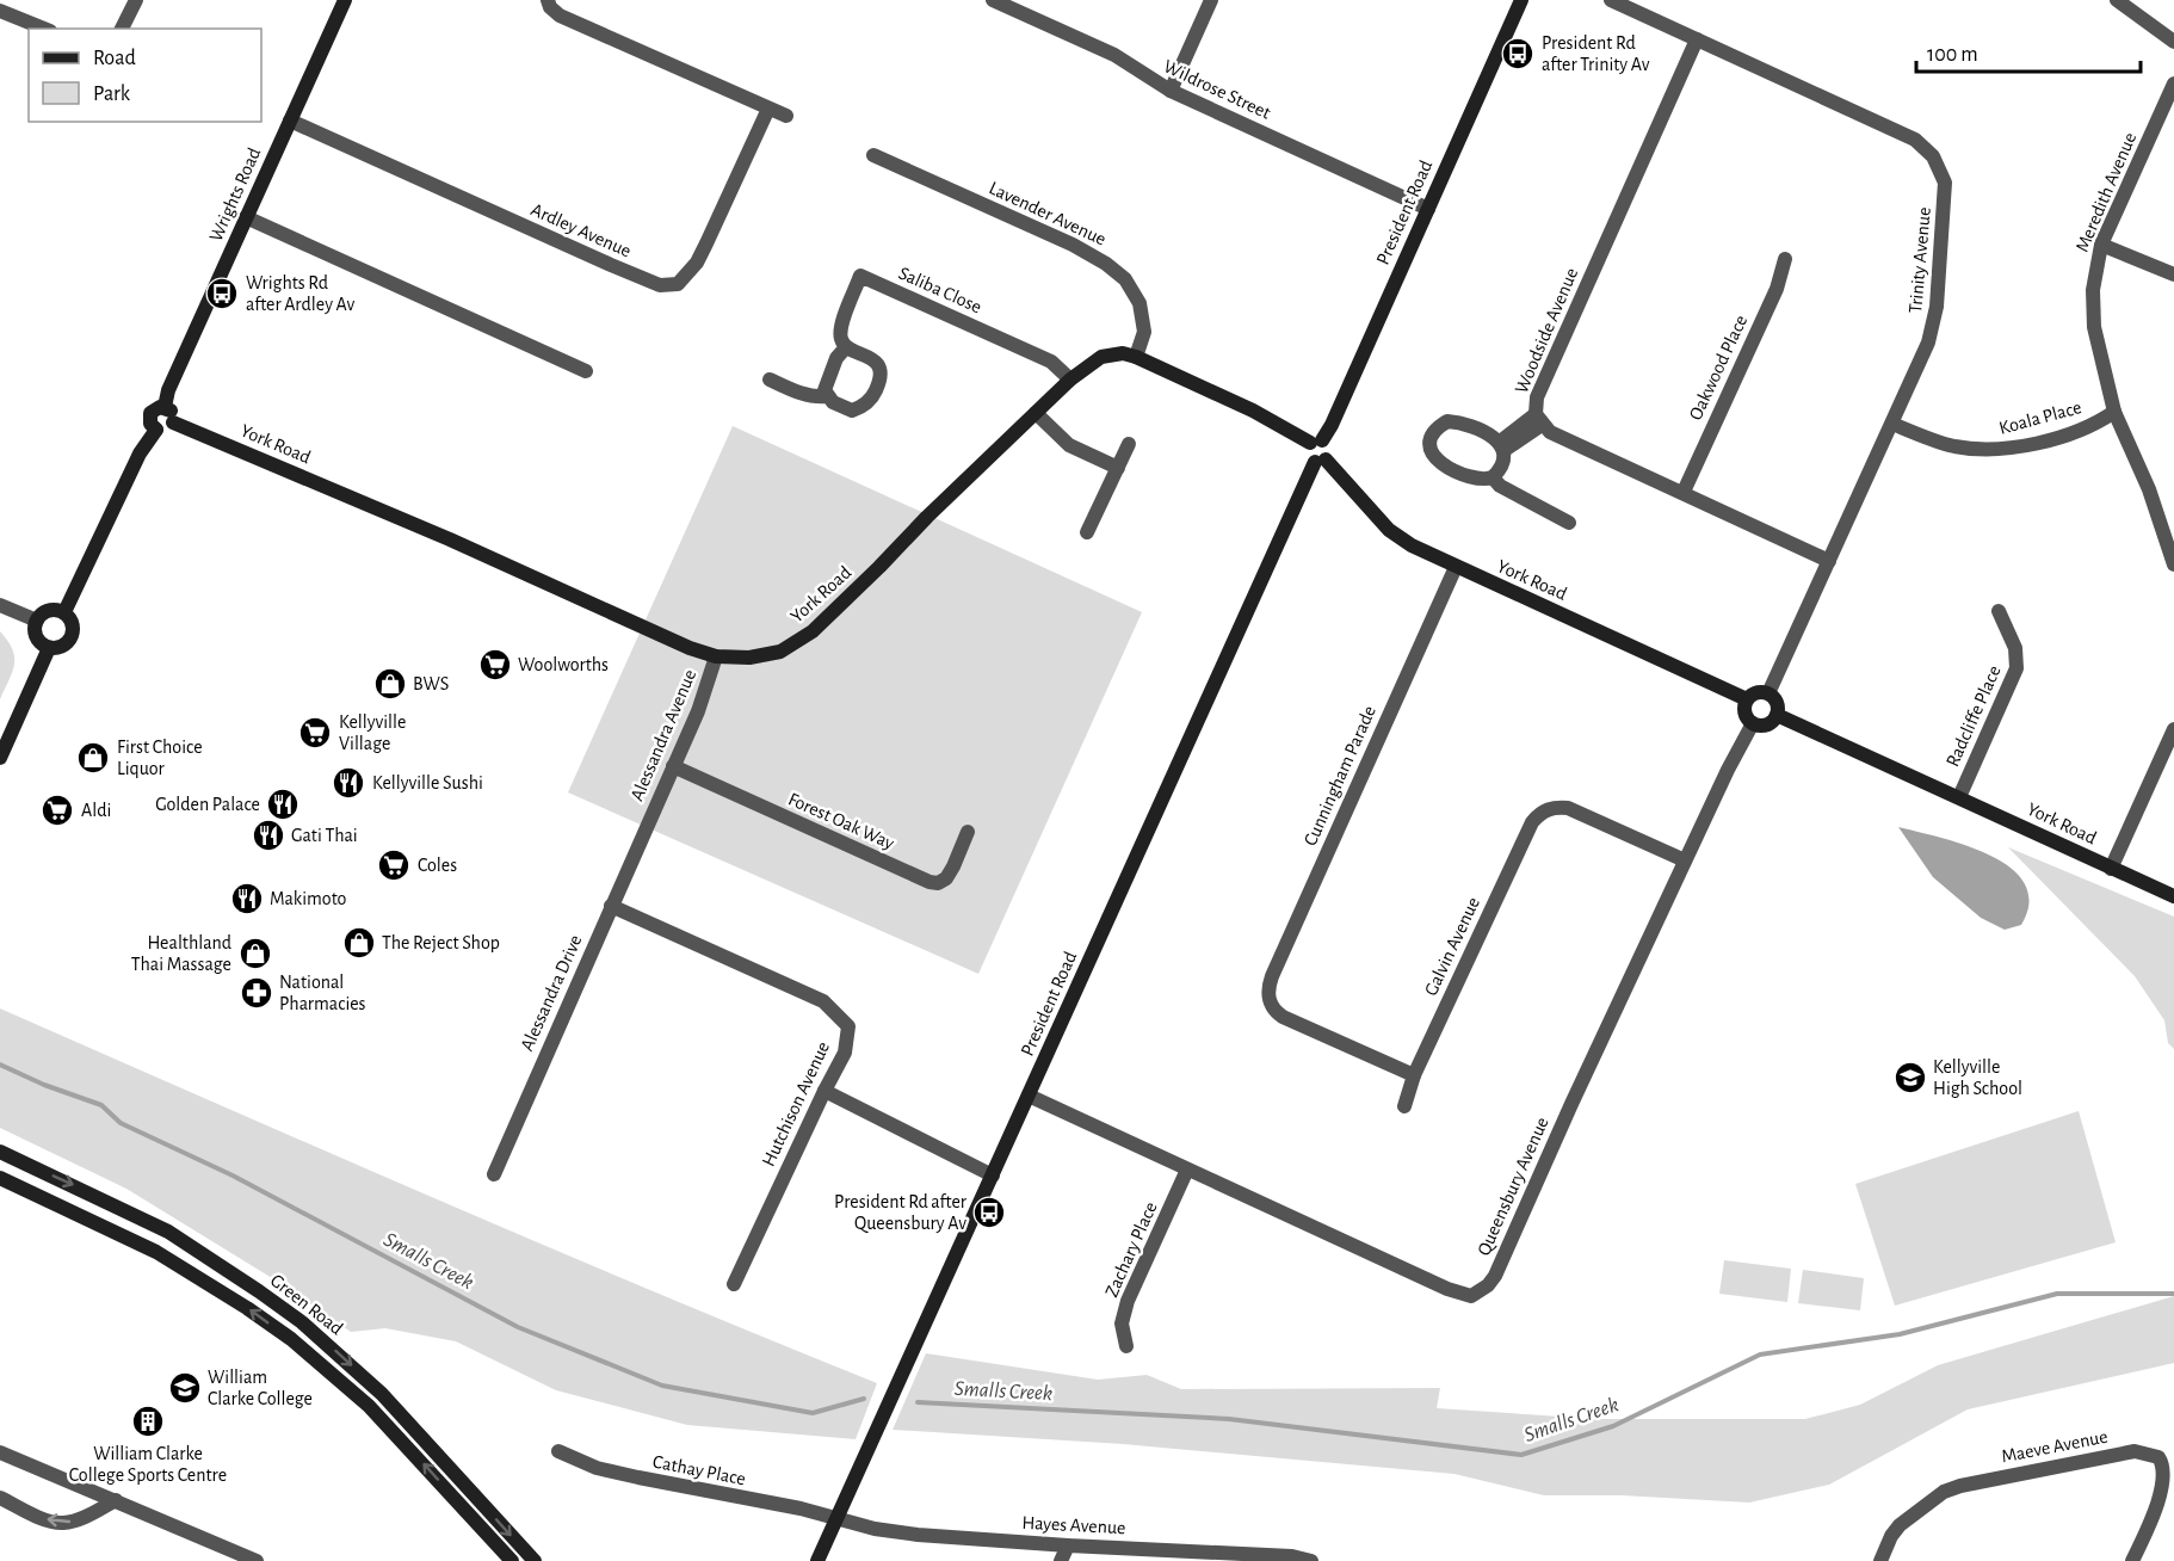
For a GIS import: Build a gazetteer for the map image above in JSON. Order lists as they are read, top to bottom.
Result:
{
  "streets": {
    "street": [
      "Wildrose Street",
      "Meredith Avenue",
      "Wrights Road",
      "President Road",
      "Lavender Avenue",
      "Ardley Avenue",
      "Trinity Avenue",
      "Saliba Close",
      "Woodside Avenue",
      "Oakwood Place",
      "Koala Place",
      "York Road",
      "Radcliffe Place",
      "Alessandra Avenue",
      "Cunningham Parade",
      "Forest Oak Way",
      "Galvin Avenue",
      "Alessandra Drive",
      "Hutchison Avenue",
      "Queensbury Avenue",
      "Zachary Place",
      "Green Road",
      "Maeve Avenue",
      "Cathay Place",
      "Hayes Avenue"
    ]
  },
  "crossings": [
    ["Wildrose Street", "President Road"],
    ["Meredith Avenue", "Koala Place"],
    ["Wrights Road", "Ardley Avenue"],
    ["Wrights Road", "York Road"],
    ["President Road", "York Road"],
    ["President Road", "Queensbury Avenue"],
    ["President Road", "Cathay Place"],
    ["President Road", "Hayes Avenue"],
    ["Lavender Avenue", "York Road"],
    ["Trinity Avenue", "Woodside Avenue"],
    ["Trinity Avenue", "Koala Place"],
    ["Trinity Avenue", "York Road"],
    ["Trinity Avenue", "Queensbury Avenue"],
    ["Saliba Close", "York Road"],
    ["York Road", "Radcliffe Place"],
    ["York Road", "Alessandra Avenue"],
    ["York Road", "Cunningham Parade"],
    ["York Road", "Queensbury Avenue"],
    ["Alessandra Avenue", "Forest Oak Way"],
    ["Alessandra Avenue", "Alessandra Drive"],
    ["Cunningham Parade", "Galvin Avenue"],
    ["Galvin Avenue", "Queensbury Avenue"],
    ["Alessandra Drive", "Hutchison Avenue"],
    ["Queensbury Avenue", "Zachary Place"],
    ["Cathay Place", "Hayes Avenue"]
  ],
  "water": ["Smalls Creek"],
  "places": {
    "bus stop": ["President Rd after Trinity Av", "Wrights Rd after Ardley Av", "President Rd after Queensbury Av"],
    "supermarket": [
      "Woolworths",
      "Kellyville Village",
      "Aldi",
      "Coles"
    ],
    "shop": [
      "BWS",
      "First Choice Liquor",
      "The Reject Shop",
      "Healthland Thai Massage"
    ],
    "restaurant": [
      "Kellyville Sushi",
      "Golden Palace",
      "Gati Thai",
      "Makimoto"
    ],
    "pharmacy": ["National Pharmacies"],
    "school or university": ["Kellyville High School", "William Clarke College"],
    "building": ["William Clarke College Sports Centre"]
  },
  "legend": ["Road", "Park"],
  "scale_bar": "100 m"
}
